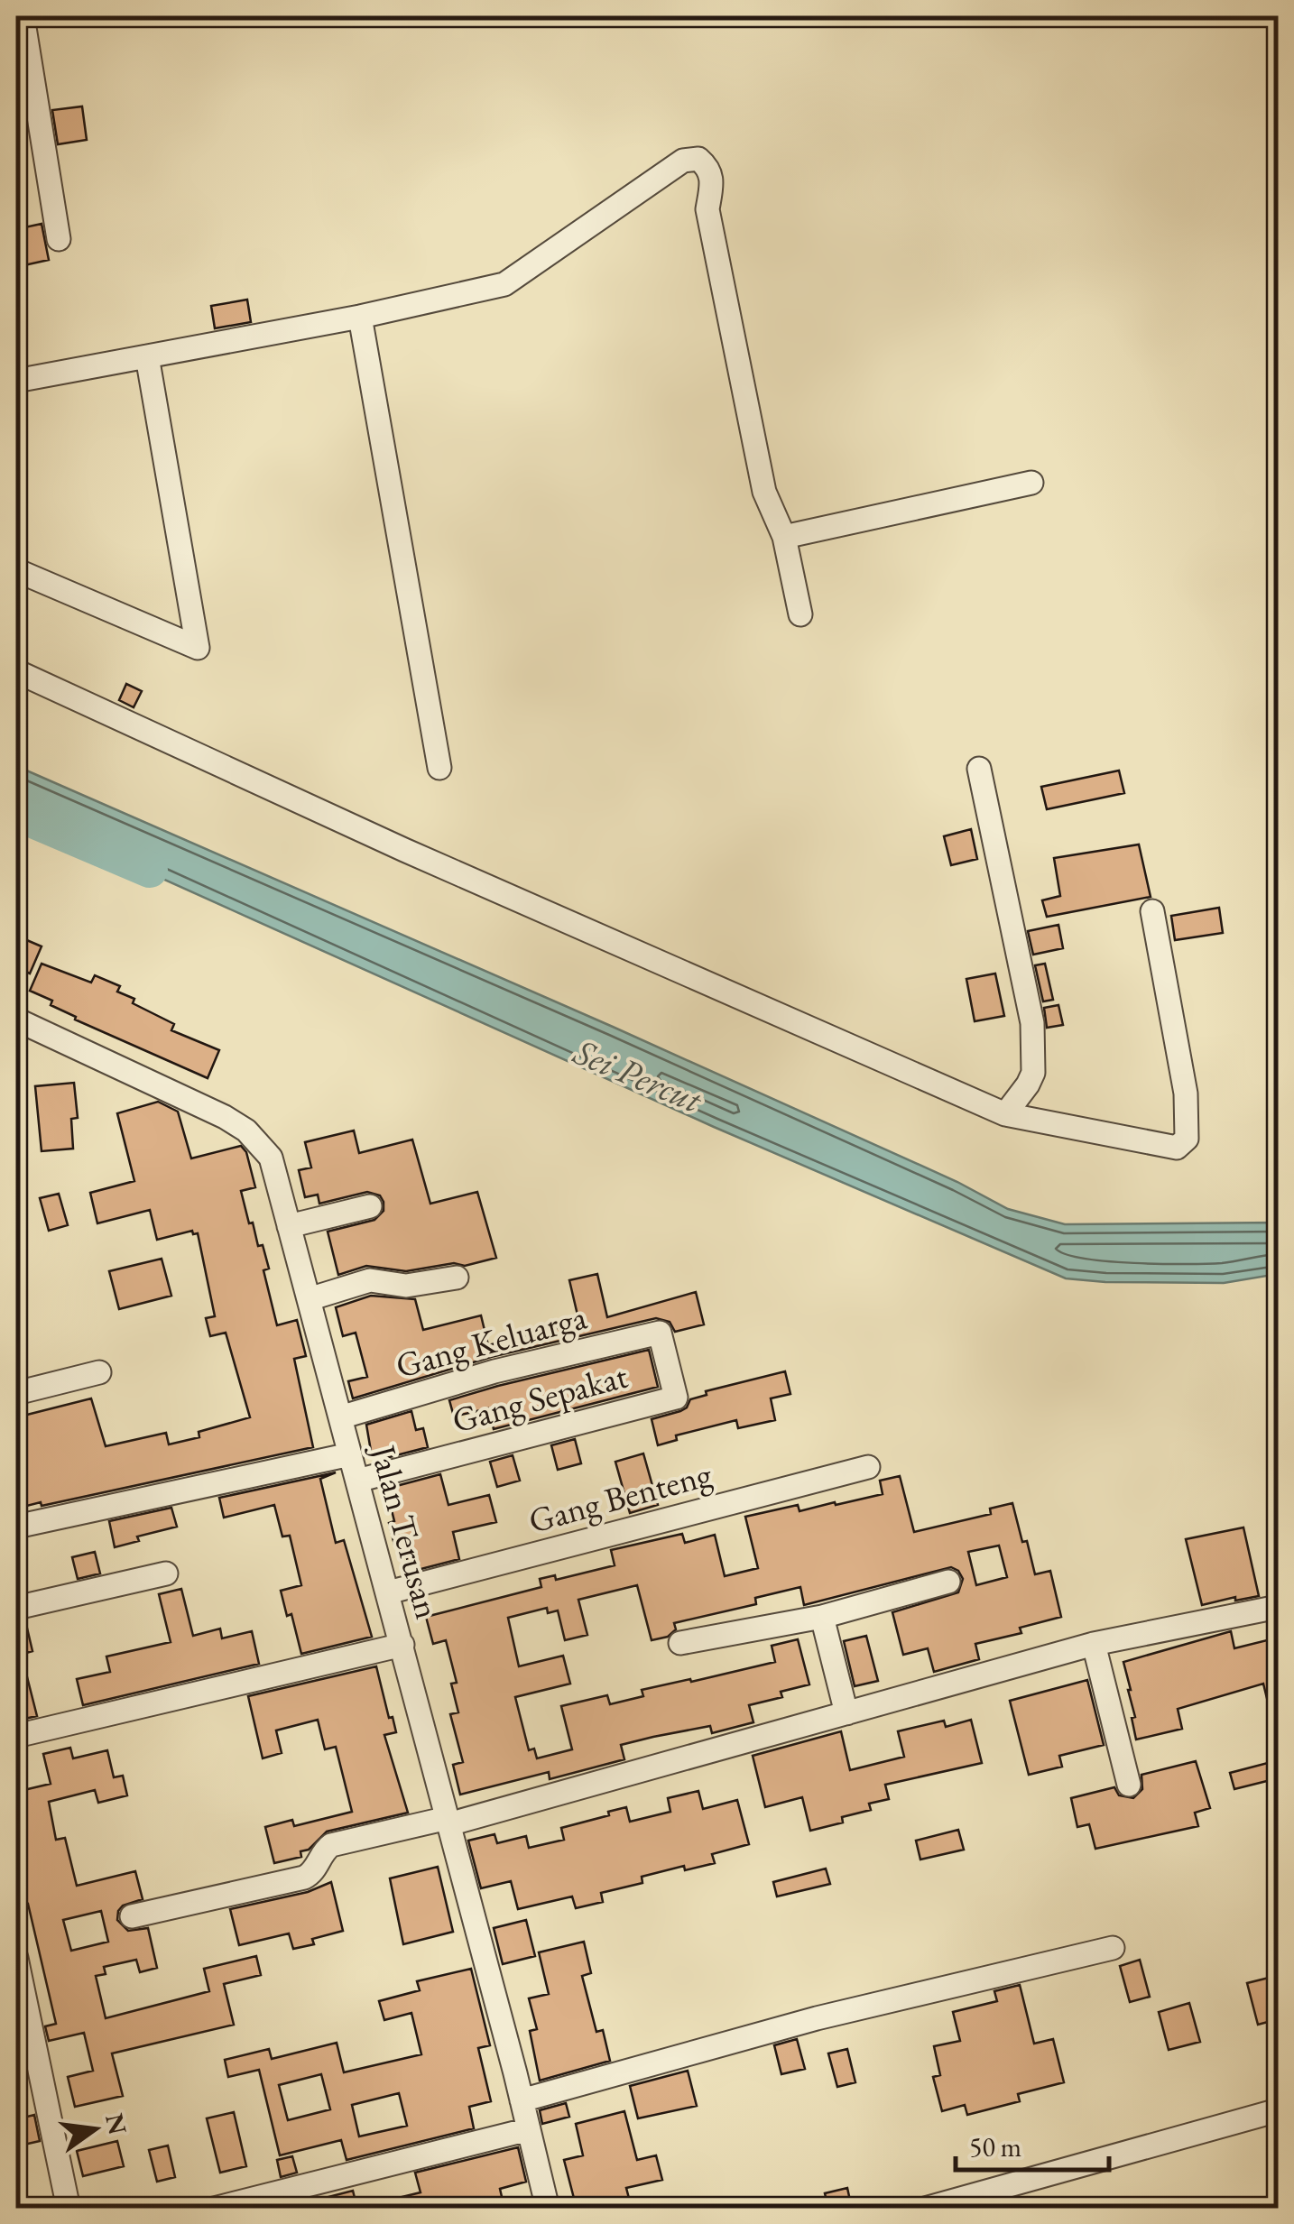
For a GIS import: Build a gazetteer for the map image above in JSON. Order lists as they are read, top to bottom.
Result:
{
  "streets": {
    "street": [
      "Gang Keluarga",
      "Gang Sepakat",
      "Gang Benteng",
      "Jalan Terusan"
    ]
  },
  "crossings": [
    ["Gang Keluarga", "Gang Sepakat"],
    ["Gang Keluarga", "Jalan Terusan"],
    ["Gang Sepakat", "Jalan Terusan"],
    ["Gang Benteng", "Jalan Terusan"]
  ],
  "water": ["Sei Percut"],
  "scale_bar": "50 m",
  "north": "right"
}
